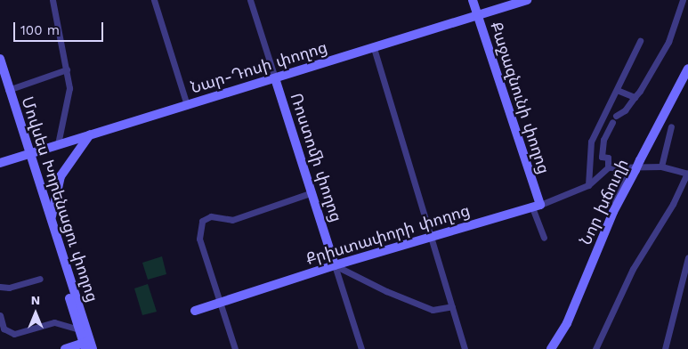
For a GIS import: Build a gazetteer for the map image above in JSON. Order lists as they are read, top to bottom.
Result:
{
  "streets": {
    "main road": [
      "Նար-Դոսի փողոց",
      "Քաջազնունի փողոց",
      "Ռոստոմի փողոց",
      "Մովսես Խորենացու փողոց",
      "Նոր խճուղի",
      "Քրիստափորի փողոց"
    ]
  },
  "crossings": [
    ["Նար-Դոսի փողոց", "Քաջազնունի փողոց"],
    ["Նար-Դոսի փողոց", "Ռոստոմի փողոց"],
    ["Նար-Դոսի փողոց", "Մովսես Խորենացու փողոց"],
    ["Քաջազնունի փողոց", "Քրիստափորի փողոց"],
    ["Ռոստոմի փողոց", "Քրիստափորի փողոց"]
  ],
  "scale_bar": "100 m",
  "north": "top"
}
